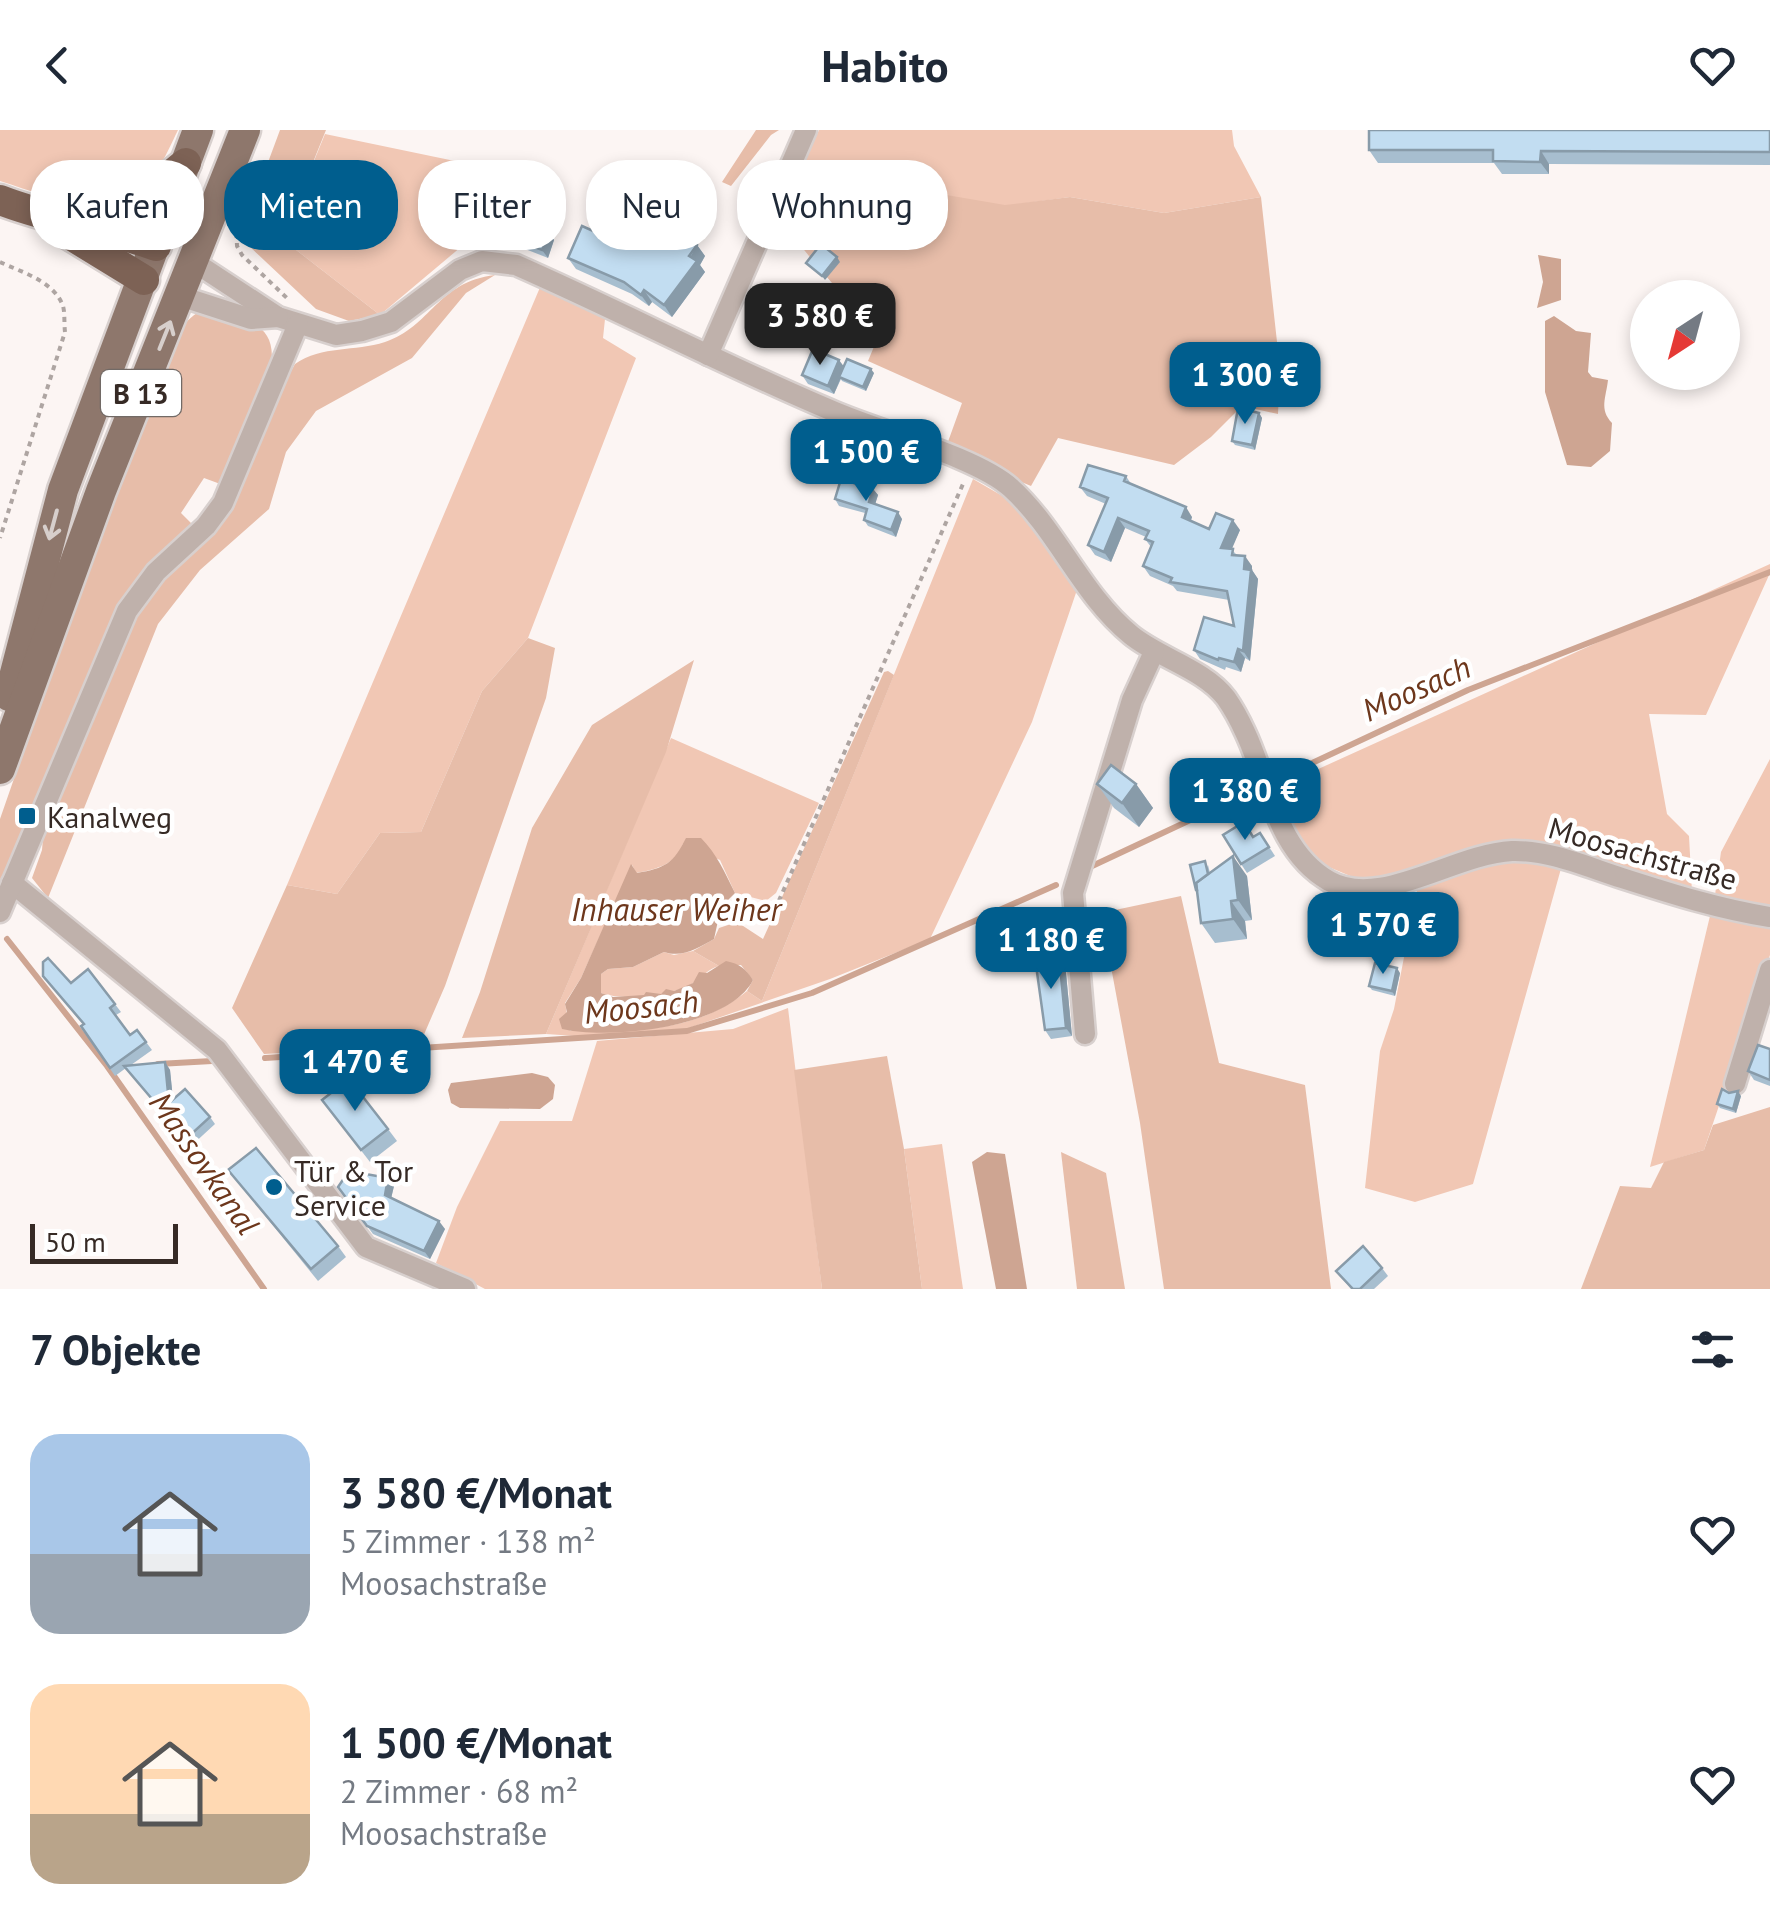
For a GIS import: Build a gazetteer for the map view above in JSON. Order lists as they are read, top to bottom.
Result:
{
  "streets": {
    "main road": ["B 13"],
    "street": ["Moosachstraße"]
  },
  "crossings": [
    ["B 13", "Moosachstraße"]
  ],
  "water": ["Moosach", "Inhauser Weiher", "Massovkanal"],
  "places": {
    "transit": ["Kanalweg"],
    "other": ["Tür & Tor Service"]
  },
  "scale_bar": "50 m",
  "north": "bottom left",
  "page": {
    "header": "Habito",
    "chip": [
      "Kaufen",
      "Mieten",
      "Filter",
      "Neu",
      "Wohnung"
    ],
    "price": [
      "3 580 €",
      "1 300 €",
      "1 500 €",
      "1 380 €",
      "1 570 €",
      "1 180 €",
      "1 470 €"
    ],
    "scale": "50 m",
    "heading": "7 Objekte",
    "list": [
      {
        "name": "3 580 €/Monat",
        "note": "5 Zimmer · 138 m² · Moosachstraße"
      },
      {
        "name": "1 500 €/Monat",
        "note": "2 Zimmer · 68 m² · Moosachstraße"
      }
    ]
  }
}
